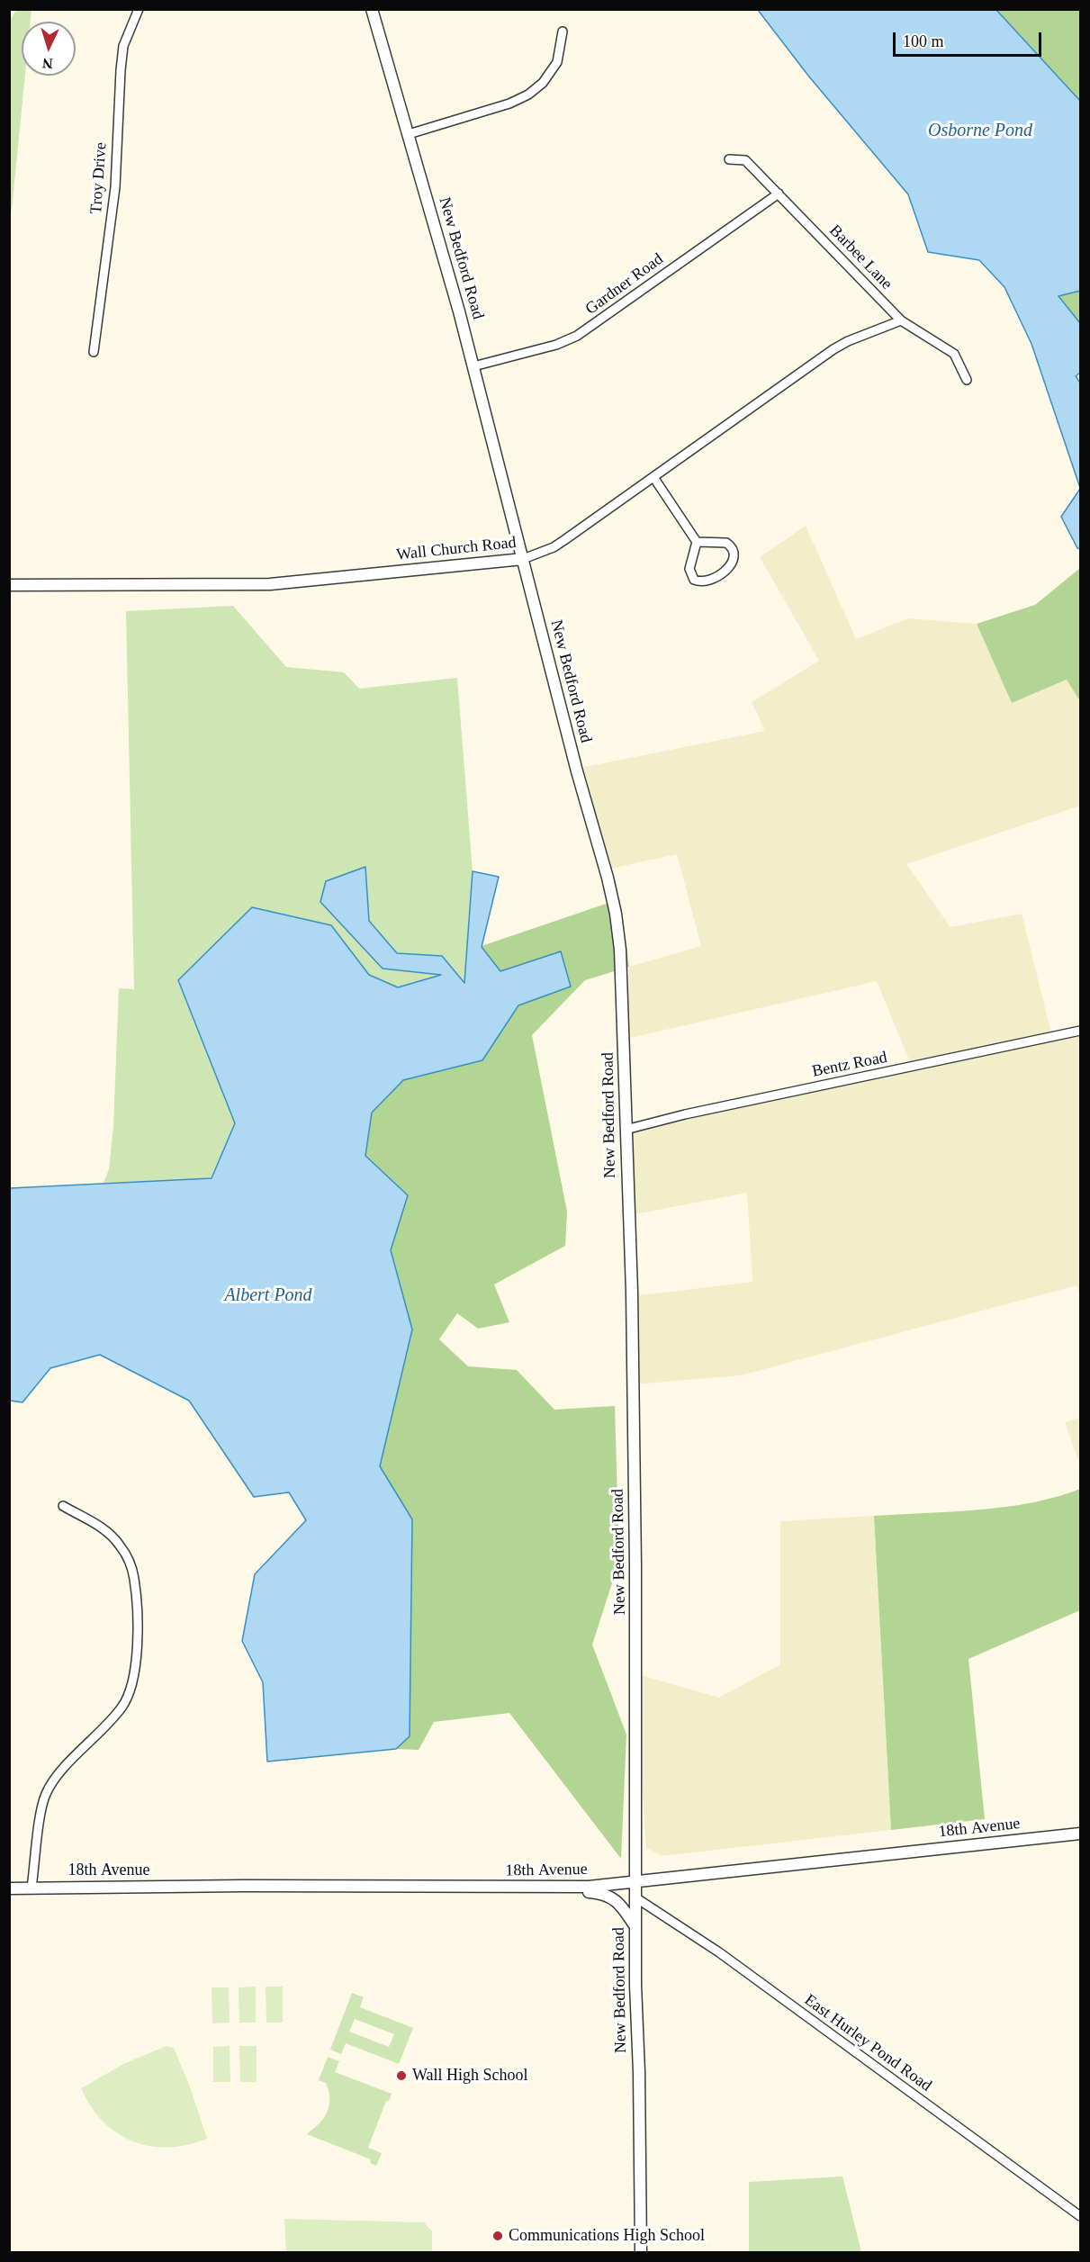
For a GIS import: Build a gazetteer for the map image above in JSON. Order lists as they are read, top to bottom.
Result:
{
  "streets": {
    "street": [
      "Troy Drive",
      "Barbee Lane",
      "New Bedford Road",
      "Gardner Road",
      "Wall Church Road",
      "Bentz Road",
      "18th Avenue",
      "East Hurley Pond Road"
    ]
  },
  "crossings": [
    ["Barbee Lane", "Gardner Road"],
    ["Barbee Lane", "Wall Church Road"],
    ["New Bedford Road", "Gardner Road"],
    ["New Bedford Road", "Wall Church Road"],
    ["New Bedford Road", "Bentz Road"],
    ["New Bedford Road", "18th Avenue"],
    ["New Bedford Road", "East Hurley Pond Road"]
  ],
  "water": ["Osborne Pond", "Albert Pond"],
  "places": ["Wall High School", "Communications High School"],
  "scale_bar": "100 m",
  "north": "bottom"
}
